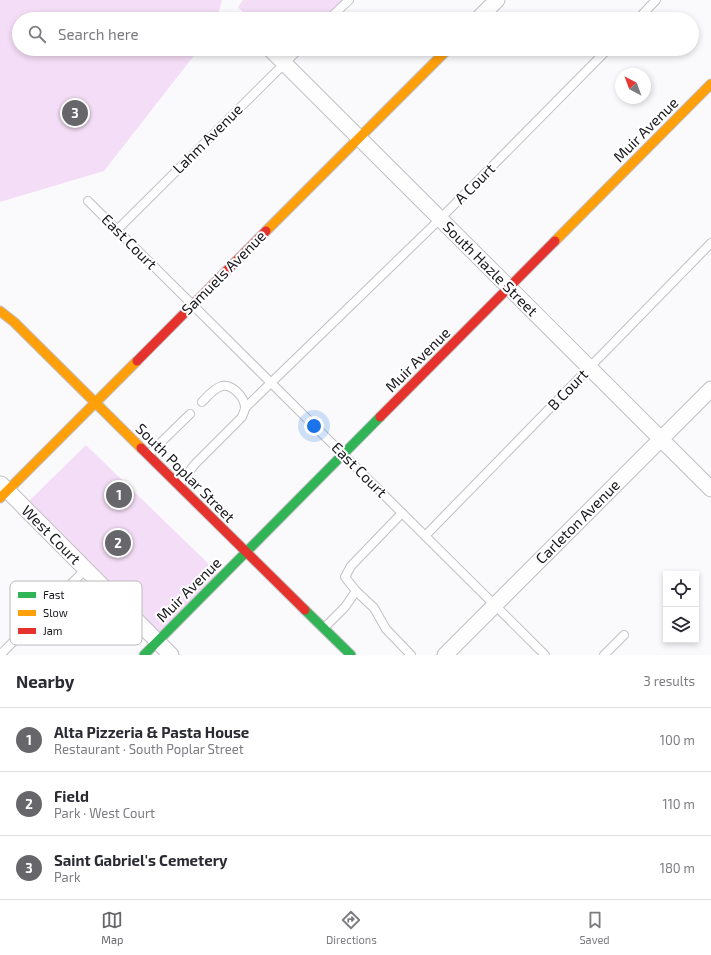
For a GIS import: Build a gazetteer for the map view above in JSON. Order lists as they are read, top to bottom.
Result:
{
  "streets": {
    "street": [
      "Muir Avenue",
      "South Hazle Street",
      "Samuels Avenue",
      "South Poplar Street",
      "Carleton Avenue",
      "West Court"
    ],
    "lane": [
      "Lahm Avenue",
      "A Court",
      "East Court",
      "B Court"
    ]
  },
  "crossings": [
    ["Muir Avenue", "East Court"],
    ["Muir Avenue", "South Hazle Street"],
    ["Muir Avenue", "South Poplar Street"],
    ["Muir Avenue", "West Court"],
    ["Lahm Avenue", "East Court"],
    ["Lahm Avenue", "South Hazle Street"],
    ["A Court", "East Court"],
    ["A Court", "South Hazle Street"],
    ["A Court", "South Poplar Street"],
    ["East Court", "Samuels Avenue"],
    ["East Court", "B Court"],
    ["East Court", "Carleton Avenue"],
    ["South Hazle Street", "Samuels Avenue"],
    ["South Hazle Street", "B Court"],
    ["South Hazle Street", "Carleton Avenue"],
    ["Samuels Avenue", "South Poplar Street"],
    ["Samuels Avenue", "West Court"]
  ],
  "legend": ["Fast", "Slow", "Jam"],
  "north": "top left",
  "page": {
    "search": "Search here",
    "pins": ["3", "1", "2"],
    "heading": ["Nearby", "3 results"],
    "list": [
      {
        "mark": "1",
        "name": "Alta Pizzeria & Pasta House",
        "note": "Restaurant · South Poplar Street",
        "value": "100 m"
      },
      {
        "mark": "2",
        "name": "Field",
        "note": "Park · West Court",
        "value": "110 m"
      },
      {
        "mark": "3",
        "name": "Saint Gabriel's Cemetery",
        "note": "Park",
        "value": "180 m"
      }
    ],
    "nav": ["Map", "Directions", "Saved"]
  }
}
